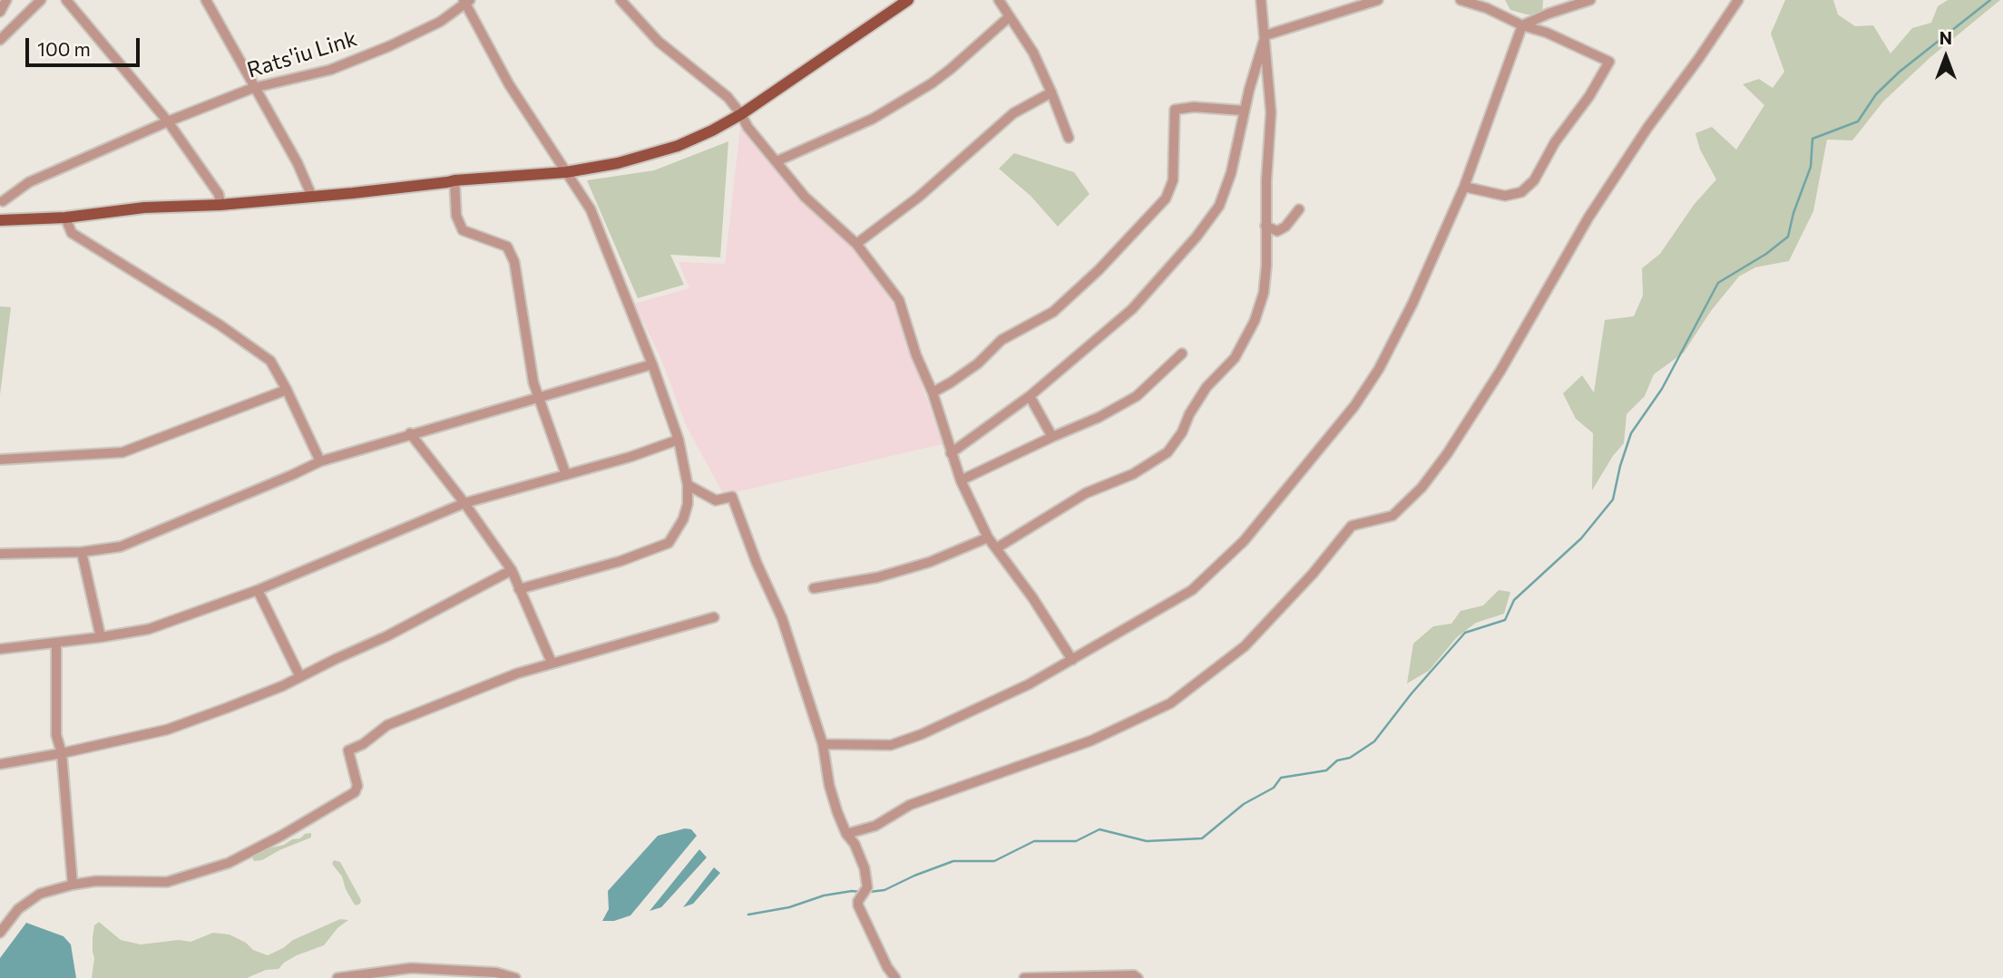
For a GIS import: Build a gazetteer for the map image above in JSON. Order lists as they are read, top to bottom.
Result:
{
  "streets": {
    "street": ["Rats'iu Link"]
  },
  "scale_bar": "100 m",
  "north": "top"
}
